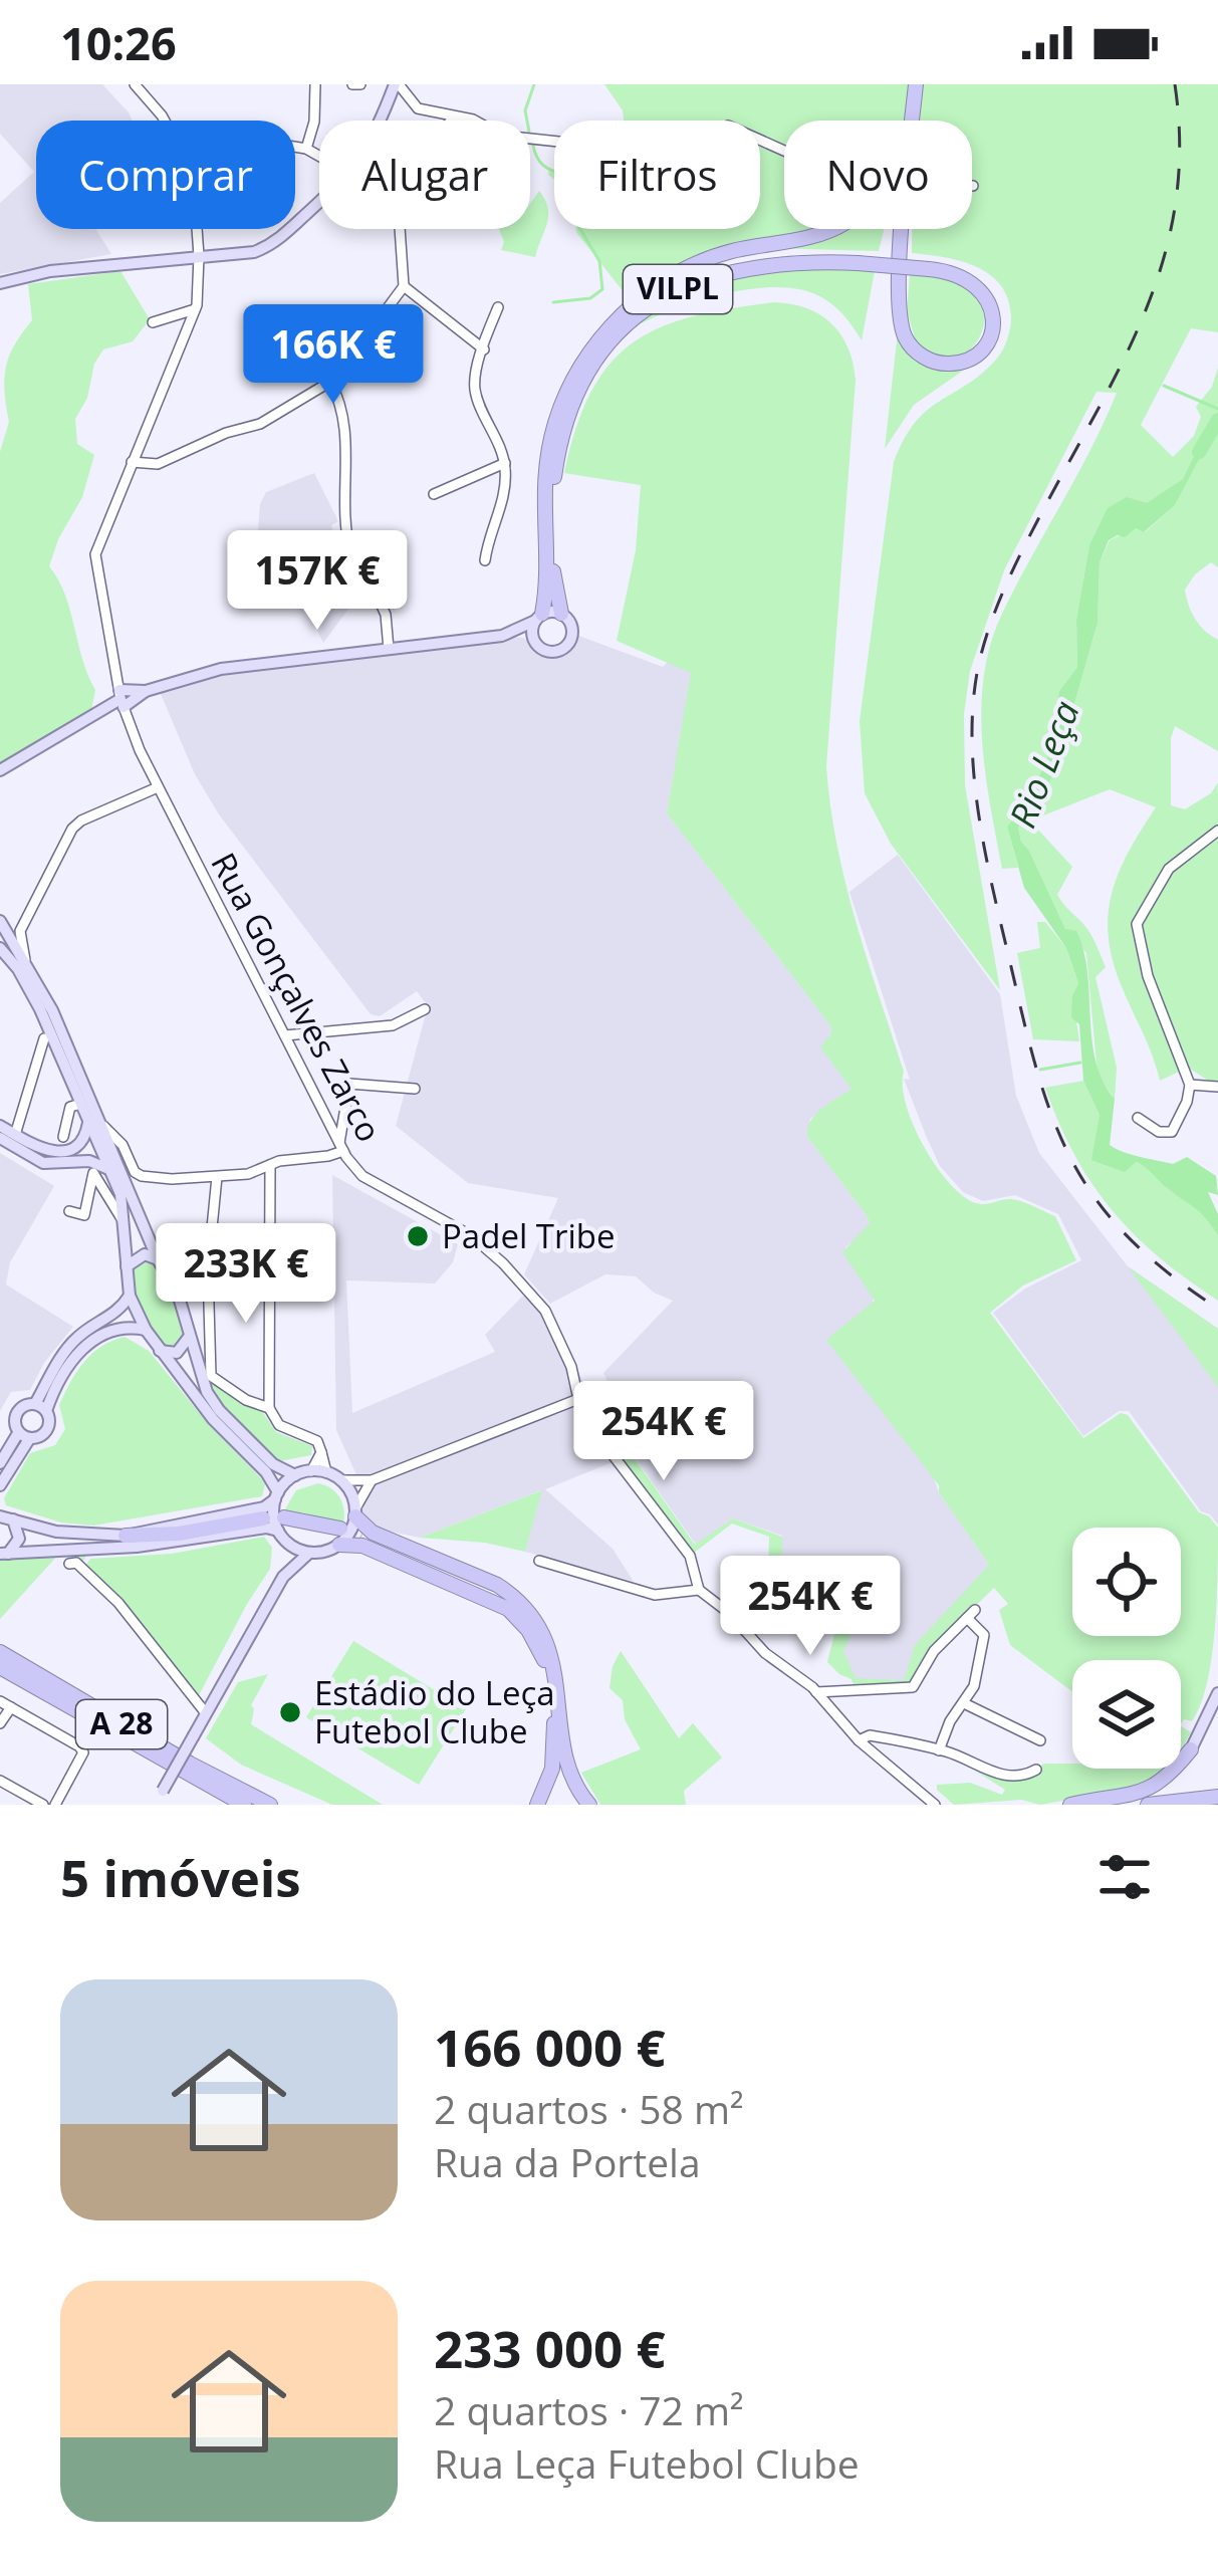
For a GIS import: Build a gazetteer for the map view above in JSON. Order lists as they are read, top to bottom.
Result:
{
  "streets": {
    "highway": ["VILPL", "A 28"],
    "street": ["Rua Gonçalves Zarco"]
  },
  "water": ["Rio Leça"],
  "places": ["Padel Tribe", "Estádio do Leça Futebol Clube"],
  "page": {
    "status": "10:26",
    "chip": [
      "Comprar",
      "Alugar",
      "Filtros",
      "Novo"
    ],
    "price": [
      "166K €",
      "157K €",
      "233K €",
      "254K €",
      "254K €"
    ],
    "heading": "5 imóveis",
    "list": [
      {
        "name": "166 000 €",
        "note": "2 quartos · 58 m² · Rua da Portela"
      },
      {
        "name": "233 000 €",
        "note": "2 quartos · 72 m² · Rua Leça Futebol Clube"
      }
    ]
  }
}
